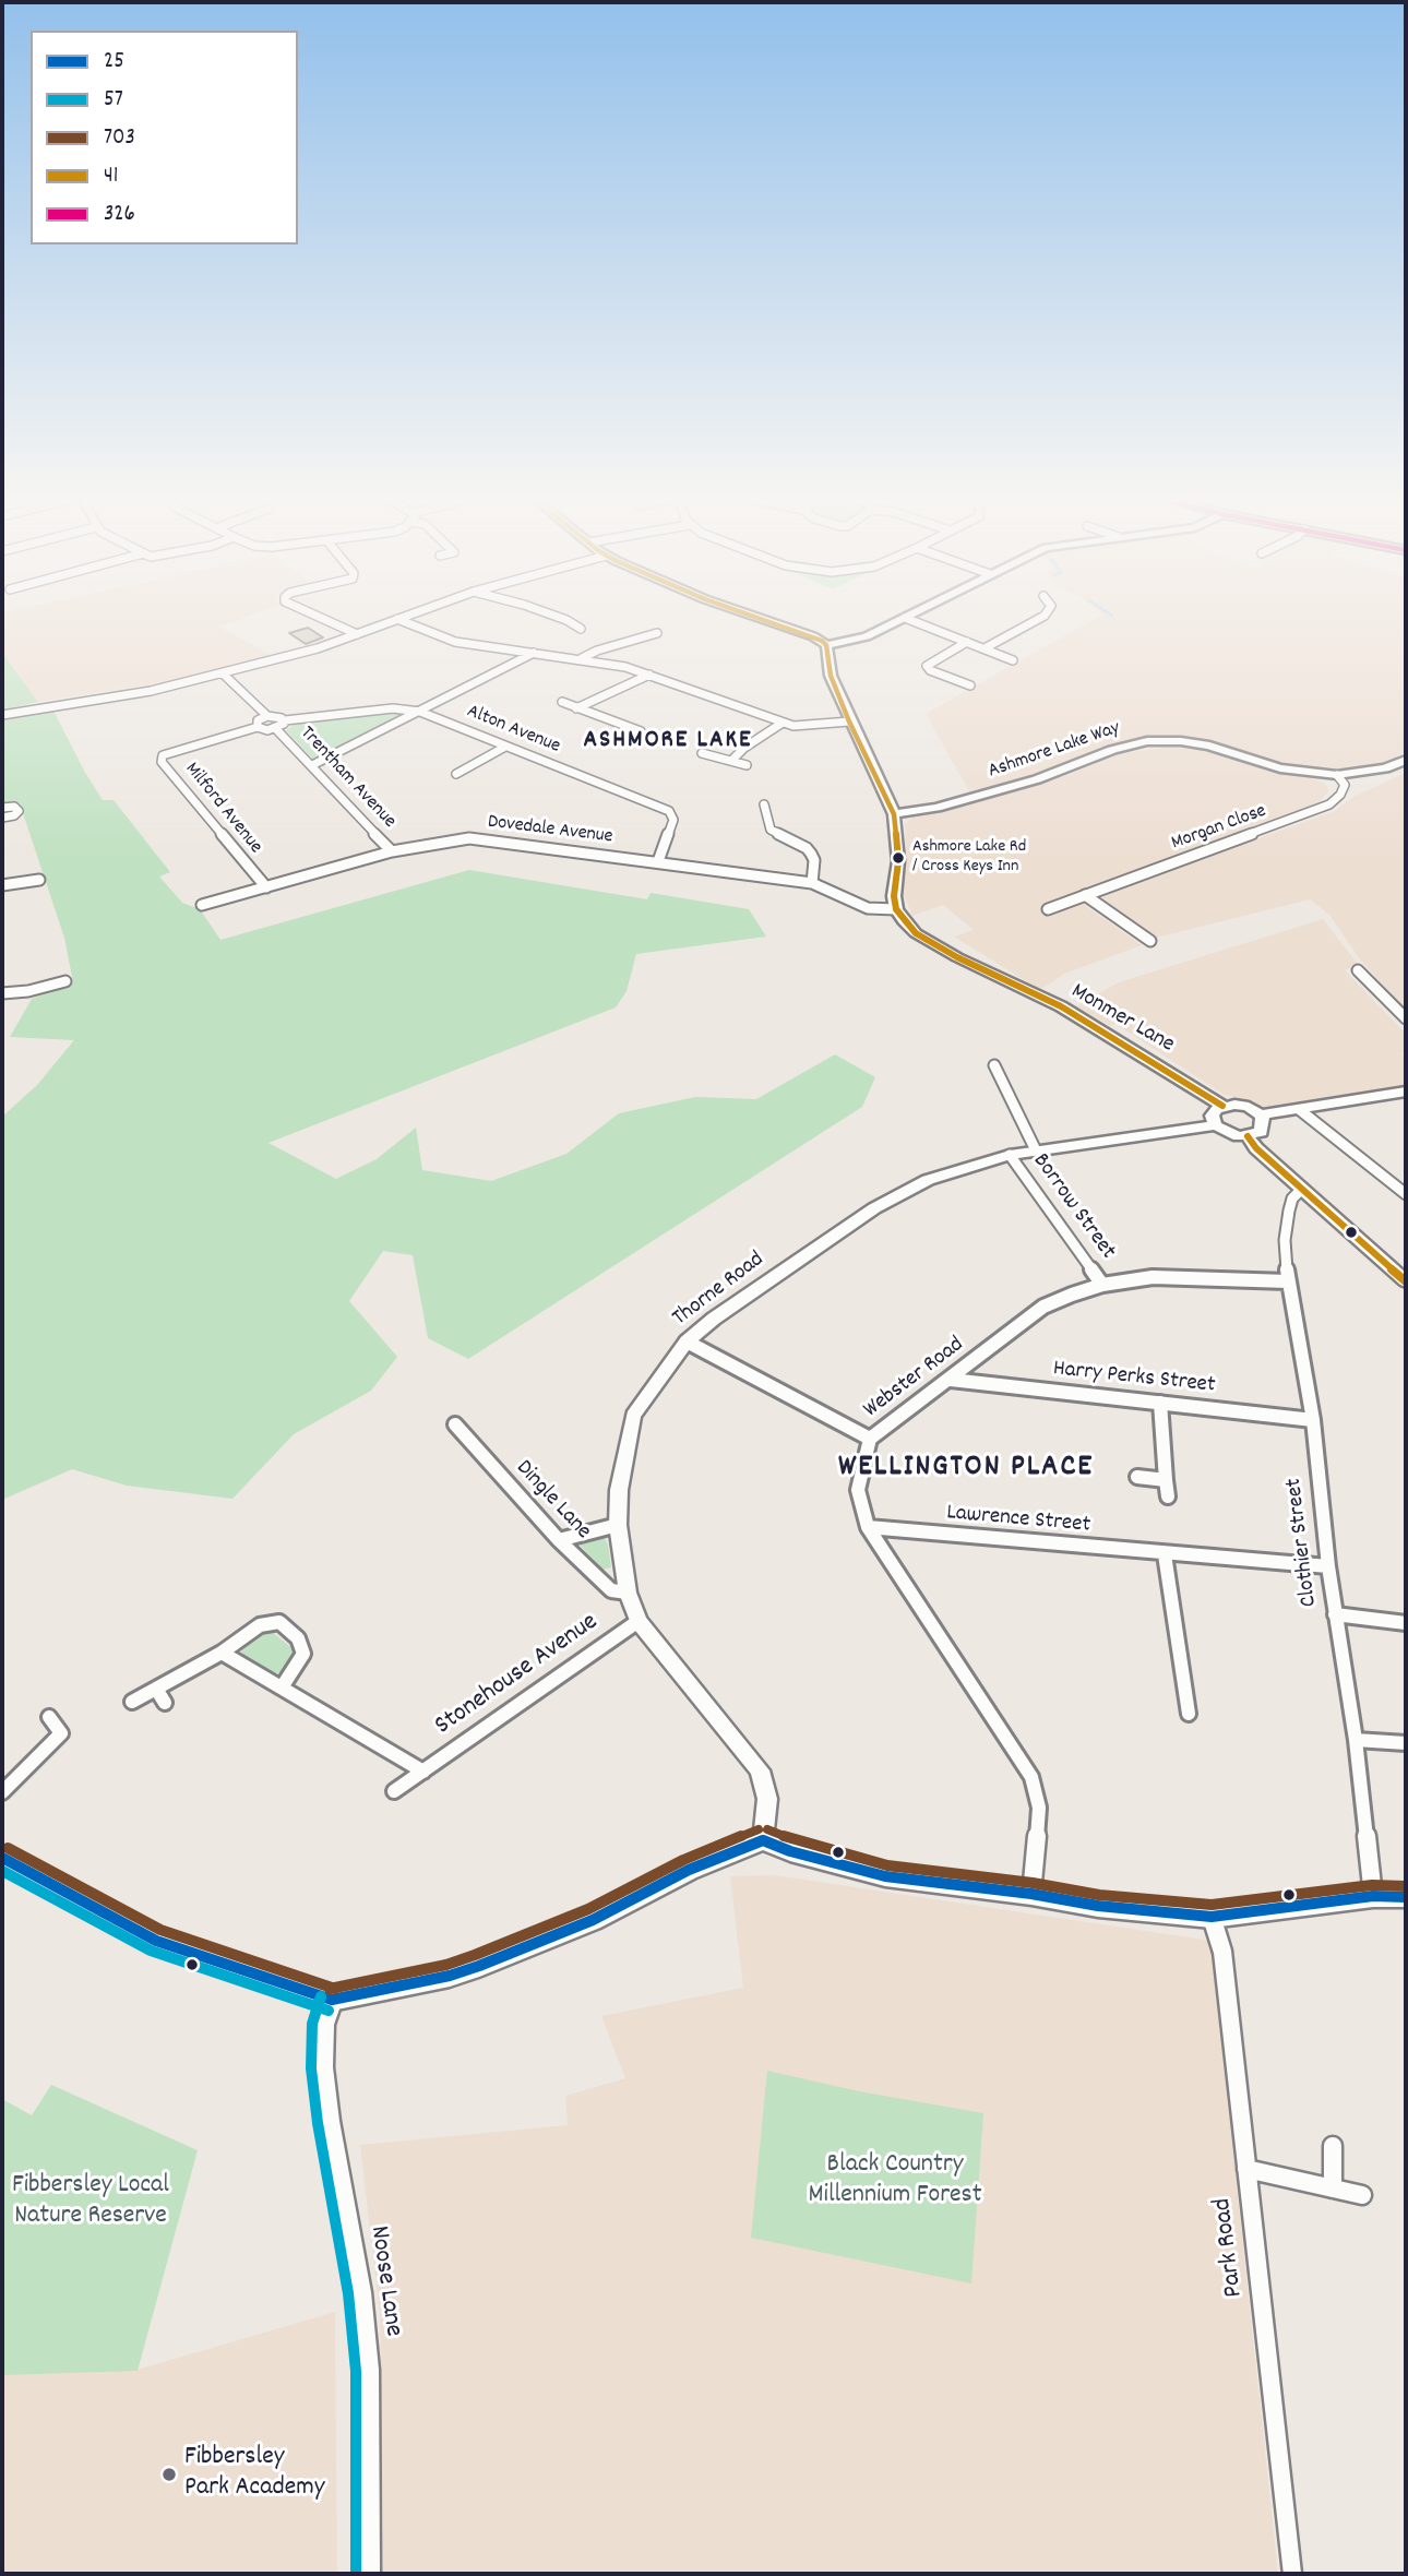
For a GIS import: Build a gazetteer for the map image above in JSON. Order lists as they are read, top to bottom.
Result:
{
  "streets": {
    "street": [
      "Alton Avenue",
      "Ashmore Lake Way",
      "Trentham Avenue",
      "Milford Avenue",
      "Morgan Close",
      "Dovedale Avenue",
      "Monmer Lane",
      "Borrow Street",
      "Thorne Road",
      "Webster Road",
      "Harry Perks Street",
      "Dingle Lane",
      "Lawrence Street",
      "Clothier Street",
      "Stonehouse Avenue",
      "Park Road",
      "Noose Lane"
    ]
  },
  "crossings": [
    ["Alton Avenue", "Dovedale Avenue"],
    ["Ashmore Lake Way", "Morgan Close"],
    ["Trentham Avenue", "Dovedale Avenue"],
    ["Milford Avenue", "Dovedale Avenue"],
    ["Dovedale Avenue", "Monmer Lane"],
    ["Monmer Lane", "Thorne Road"],
    ["Borrow Street", "Thorne Road"],
    ["Borrow Street", "Webster Road"],
    ["Thorne Road", "Dingle Lane"],
    ["Thorne Road", "Stonehouse Avenue"],
    ["Webster Road", "Harry Perks Street"],
    ["Webster Road", "Lawrence Street"],
    ["Webster Road", "Clothier Street"],
    ["Harry Perks Street", "Clothier Street"],
    ["Lawrence Street", "Clothier Street"]
  ],
  "districts": ["ASHMORE LAKE", "WELLINGTON PLACE"],
  "parks": ["Black Country Millennium Forest", "Fibbersley Local Nature Reserve"],
  "places": ["Ashmore Lake Rd / Cross Keys Inn", "Fibbersley Park Academy"],
  "lines": [
    "transit line 41",
    "transit line 703",
    "transit line 25",
    "transit line 57"
  ],
  "legend": [
    "25",
    "57",
    "703",
    "41",
    "326"
  ]
}
